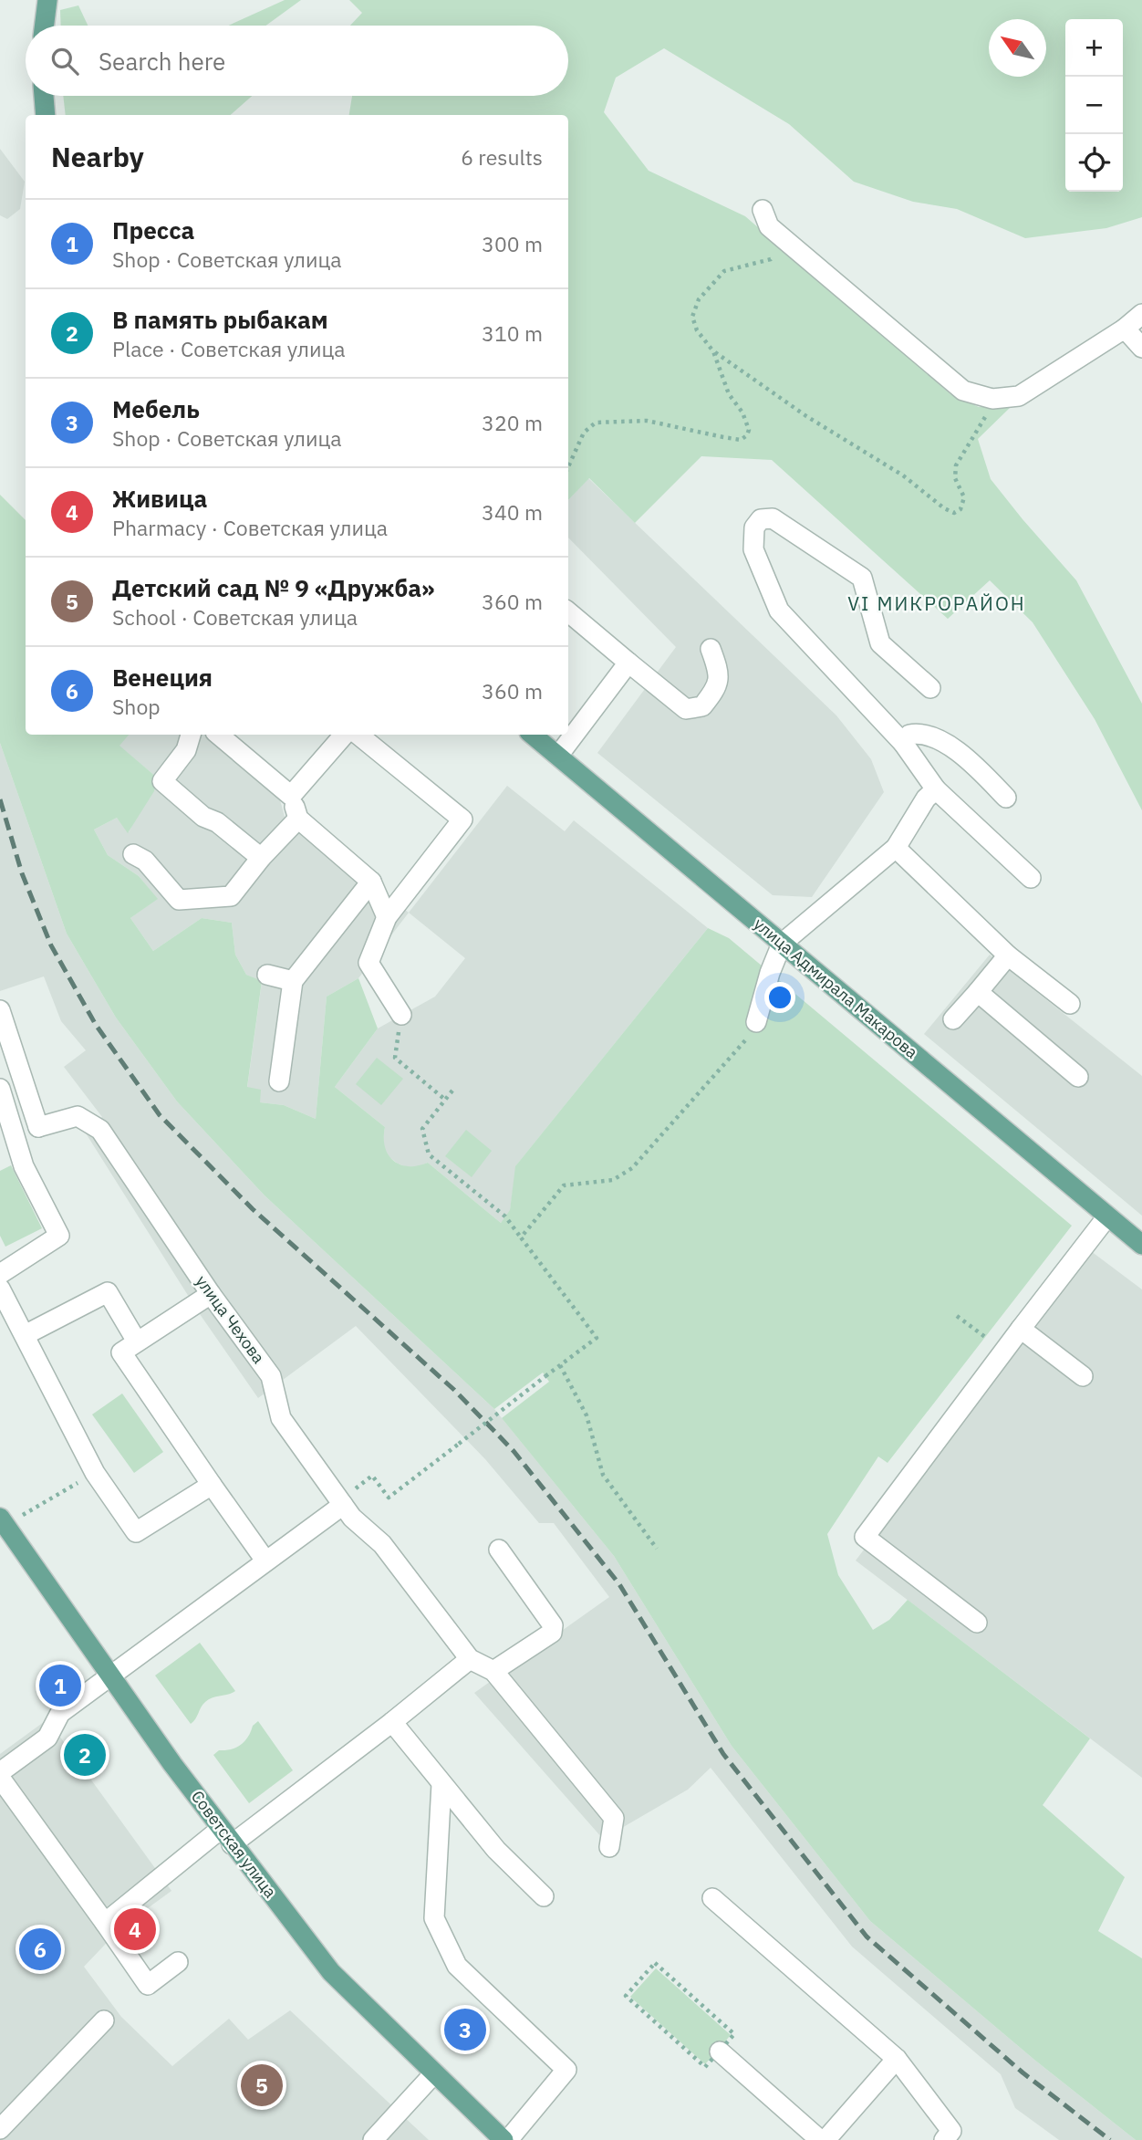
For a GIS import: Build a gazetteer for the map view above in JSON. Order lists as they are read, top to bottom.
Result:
{
  "streets": {
    "main road": ["улица Адмирала Макарова", "Советская улица"],
    "street": ["улица Чехова"]
  },
  "districts": ["VI МИКРОРАЙОН"],
  "north": "top left",
  "page": {
    "map_buttons": ["+", "−"],
    "search": "Search here",
    "heading": ["Nearby", "6 results"],
    "list": [
      {
        "mark": "1",
        "name": "Пресса",
        "note": "Shop · Советская улица",
        "value": "300 m"
      },
      {
        "mark": "2",
        "name": "В память рыбакам",
        "note": "Place · Советская улица",
        "value": "310 m"
      },
      {
        "mark": "3",
        "name": "Мебель",
        "note": "Shop · Советская улица",
        "value": "320 m"
      },
      {
        "mark": "4",
        "name": "Живица",
        "note": "Pharmacy · Советская улица",
        "value": "340 m"
      },
      {
        "mark": "5",
        "name": "Детский сад № 9 «Дружба»",
        "note": "School · Советская улица",
        "value": "360 m"
      },
      {
        "mark": "6",
        "name": "Венеция",
        "note": "Shop",
        "value": "360 m"
      }
    ],
    "pins": [
      "1",
      "2",
      "4",
      "6",
      "3",
      "5"
    ]
  }
}
